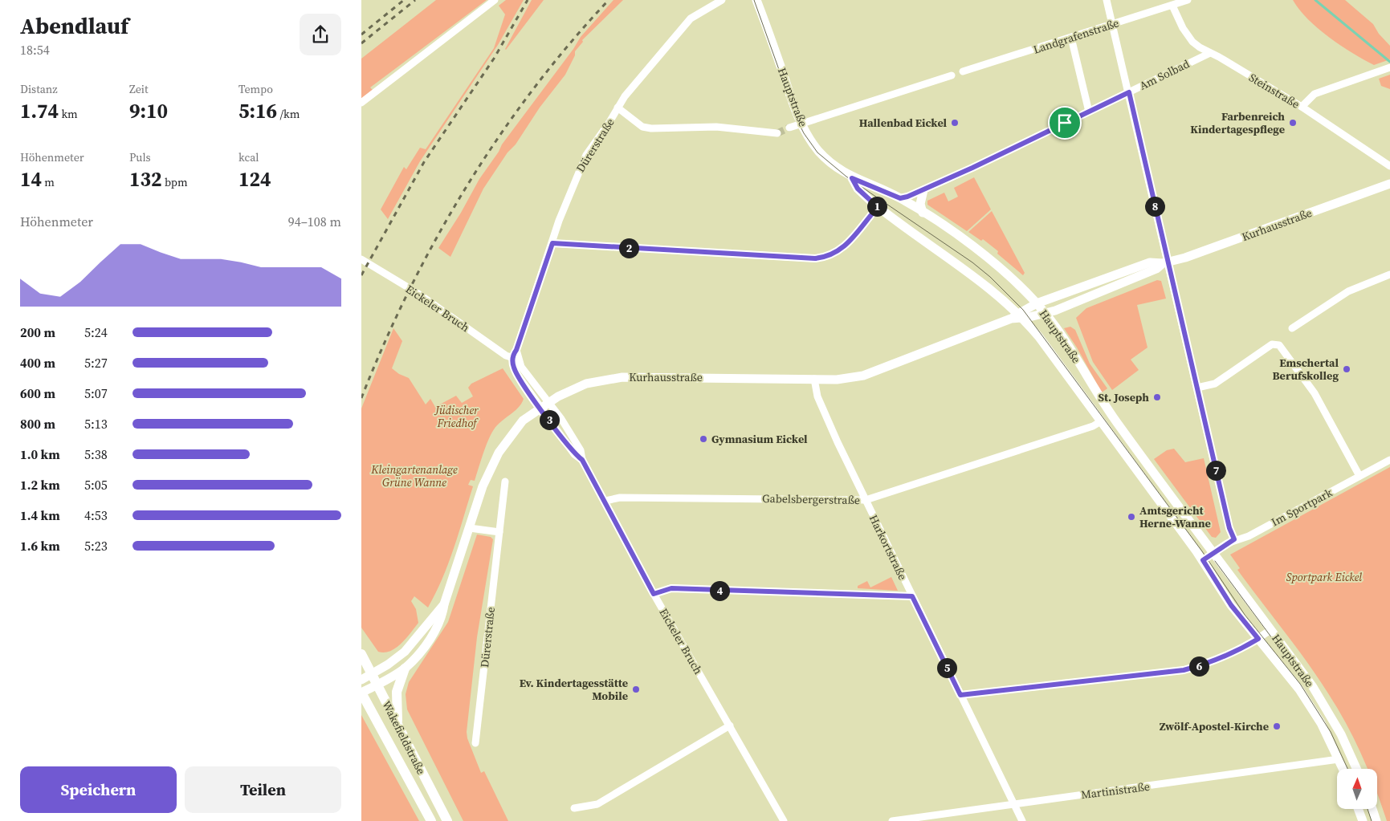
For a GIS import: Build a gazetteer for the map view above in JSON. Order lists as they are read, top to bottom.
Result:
{
  "streets": {
    "main road": ["Wakefieldstraße"],
    "street": [
      "Landgrafenstraße",
      "Am Solbad",
      "Steinstraße",
      "Hauptstraße",
      "Dürerstraße",
      "Kurhausstraße",
      "Eickeler Bruch",
      "Gabelsbergerstraße",
      "Im Sportpark",
      "Harkortstraße",
      "Martinistraße"
    ]
  },
  "crossings": [
    ["Landgrafenstraße", "Steinstraße"],
    ["Am Solbad", "Steinstraße"],
    ["Am Solbad", "Hauptstraße"],
    ["Hauptstraße", "Kurhausstraße"],
    ["Hauptstraße", "Gabelsbergerstraße"],
    ["Hauptstraße", "Im Sportpark"],
    ["Hauptstraße", "Martinistraße"],
    ["Dürerstraße", "Eickeler Bruch"],
    ["Kurhausstraße", "Eickeler Bruch"],
    ["Kurhausstraße", "Harkortstraße"],
    ["Kurhausstraße", "Wakefieldstraße"],
    ["Eickeler Bruch", "Gabelsbergerstraße"],
    ["Gabelsbergerstraße", "Harkortstraße"],
    ["Harkortstraße", "Martinistraße"]
  ],
  "parks": ["Jüdischer Friedhof", "Kleingartenanlage Grüne Wanne", "Sportpark Eickel"],
  "places": [
    "Hallenbad Eickel",
    "Farbenreich Kindertagespflege",
    "Emschertal Berufskolleg",
    "St. Joseph",
    "Gymnasium Eickel",
    "Amtsgericht Herne-Wanne",
    "Ev. Kindertagesstätte Mobile",
    "Zwölf-Apostel-Kirche"
  ],
  "north": "top",
  "page": {
    "heading": ["Abendlauf", "18:54"],
    "stats": [
      ["Distanz", "1.74 km"],
      ["Zeit", "9:10"],
      ["Tempo", "5:16 /km"],
      ["Höhenmeter", "14 m"],
      ["Puls", "132 bpm"],
      ["kcal", "124"]
    ],
    "pins": [
      "1",
      "8",
      "2",
      "3",
      "7",
      "4",
      "6",
      "5"
    ],
    "chart": ["Höhenmeter", "94–108 m"],
    "list": [
      {
        "name": "200 m",
        "note": "5:24"
      },
      {
        "name": "400 m",
        "note": "5:27"
      },
      {
        "name": "600 m",
        "note": "5:07"
      },
      {
        "name": "800 m",
        "note": "5:13"
      },
      {
        "name": "1.0 km",
        "note": "5:38"
      },
      {
        "name": "1.2 km",
        "note": "5:05"
      },
      {
        "name": "1.4 km",
        "note": "4:53"
      },
      {
        "name": "1.6 km",
        "note": "5:23"
      }
    ],
    "buttons": ["Speichern", "Teilen"]
  }
}
